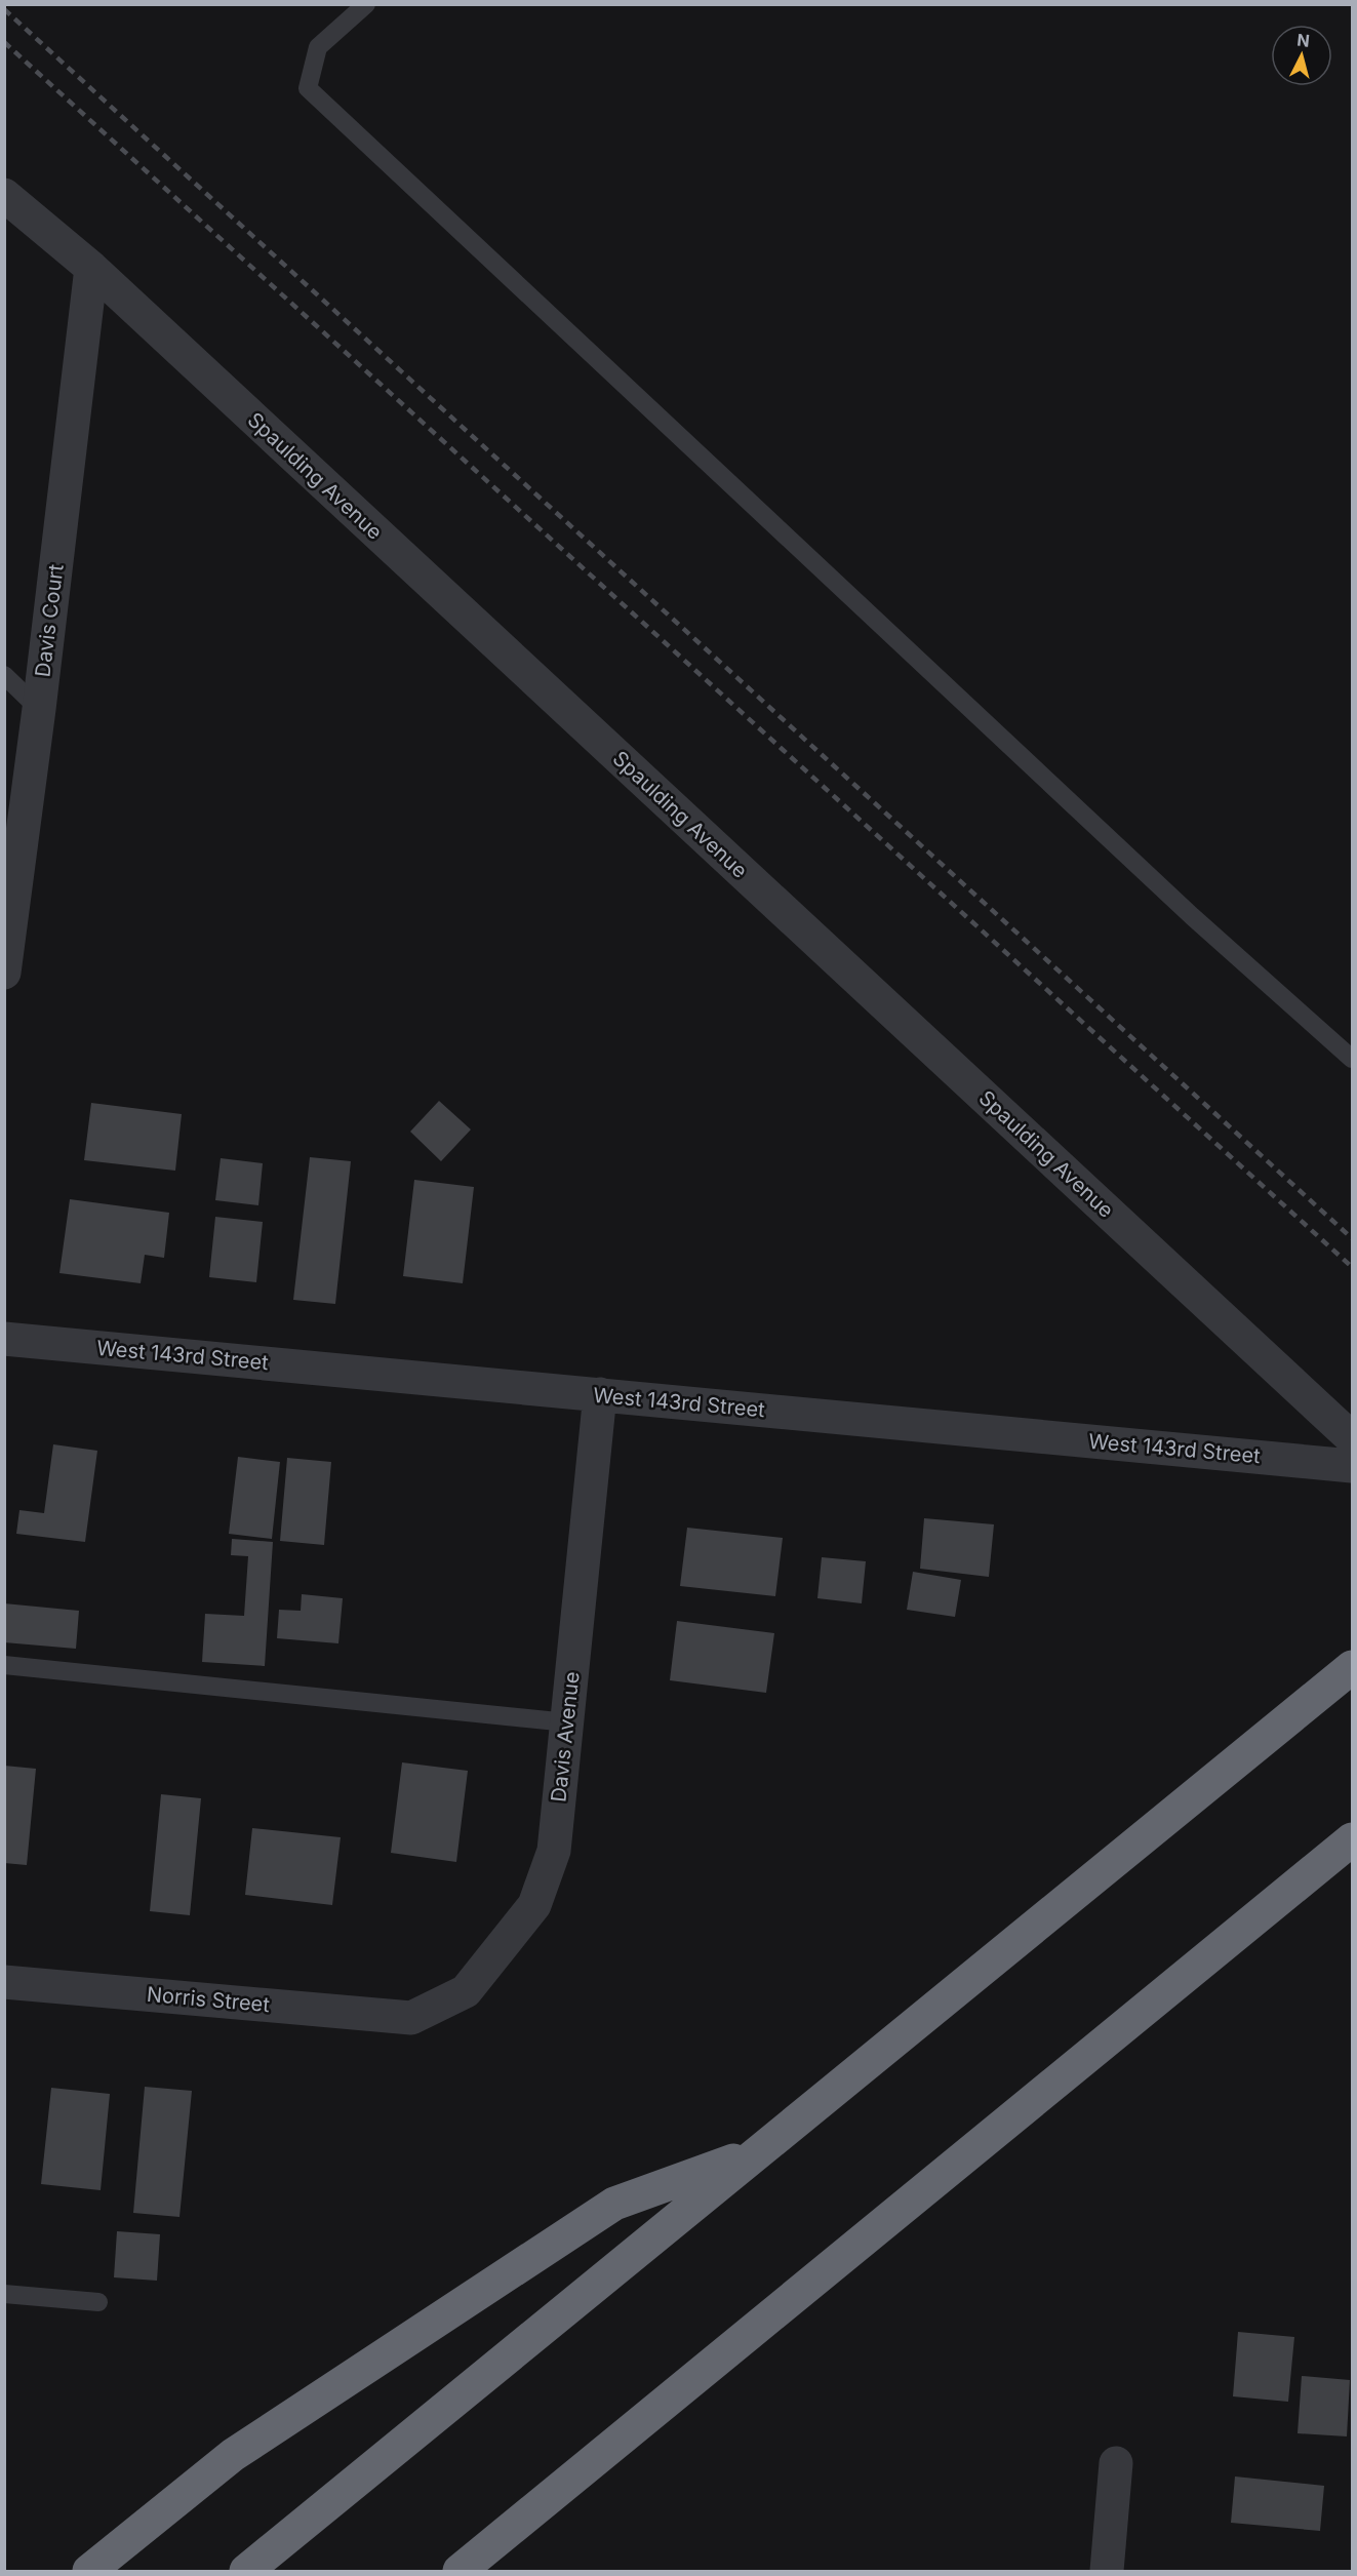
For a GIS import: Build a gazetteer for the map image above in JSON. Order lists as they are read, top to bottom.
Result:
{
  "streets": {
    "street": [
      "Spaulding Avenue",
      "Davis Court",
      "West 143rd Street",
      "Davis Avenue",
      "Norris Street"
    ]
  },
  "crossings": [
    ["Spaulding Avenue", "Davis Court"],
    ["West 143rd Street", "Davis Avenue"],
    ["Davis Avenue", "Norris Street"]
  ],
  "north": "top"
}
